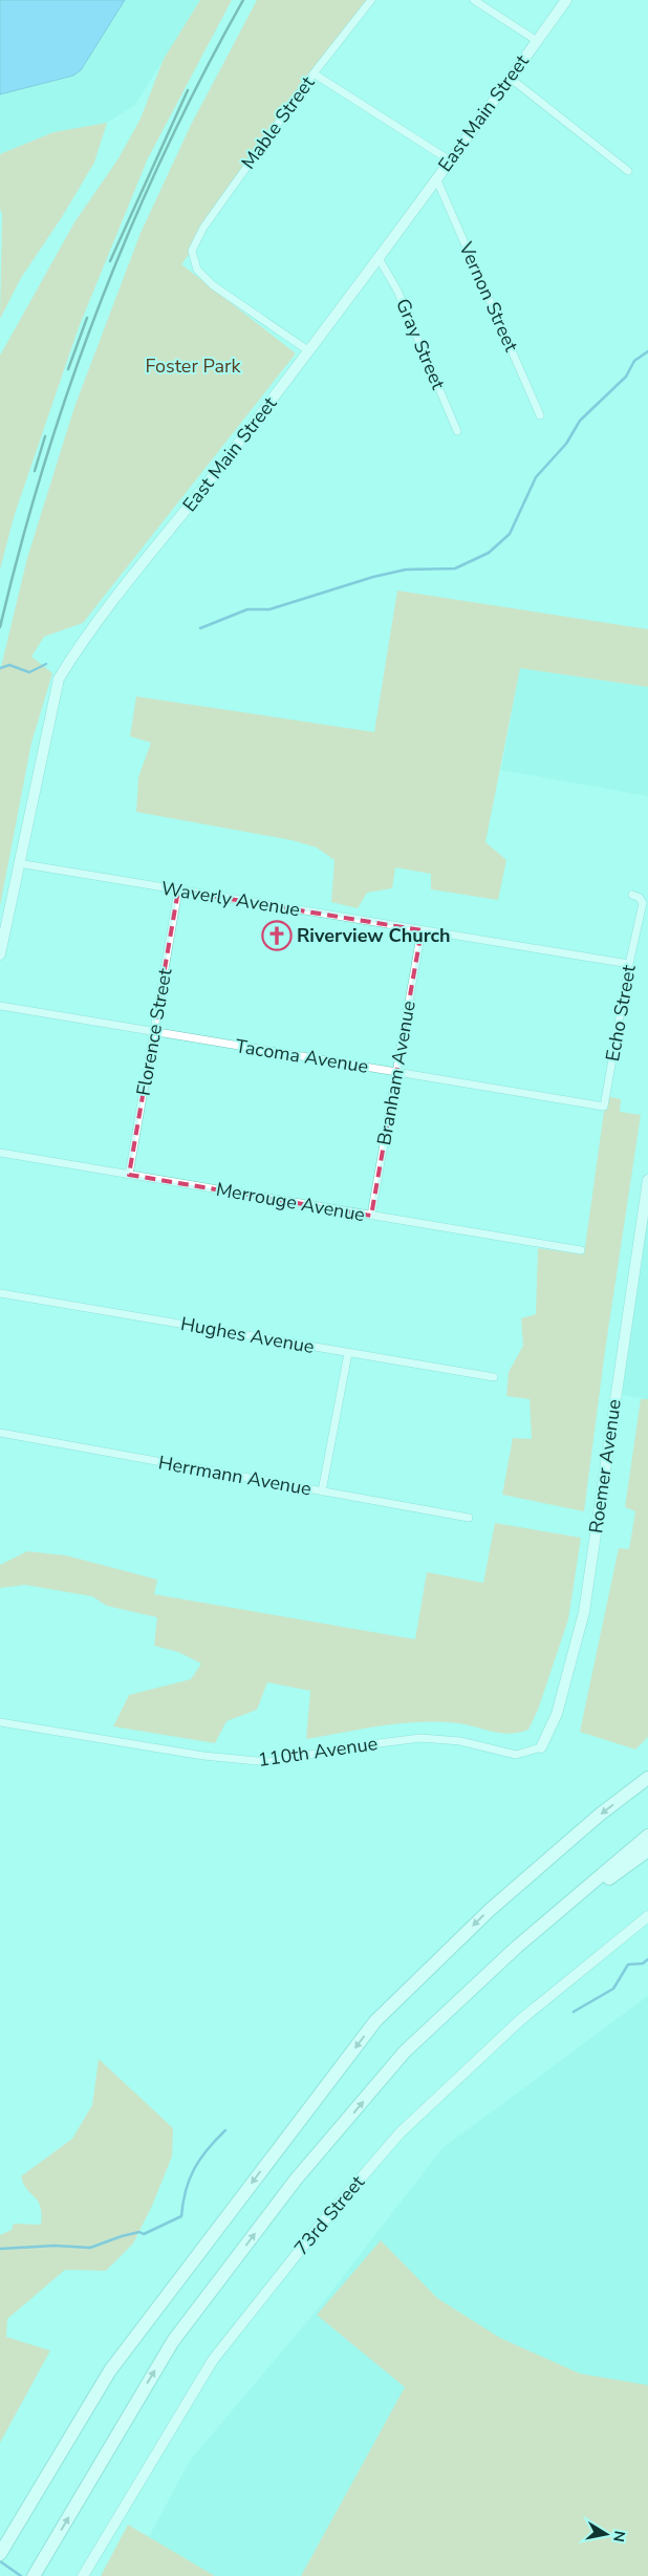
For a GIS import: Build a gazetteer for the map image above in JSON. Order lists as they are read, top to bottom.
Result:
{
  "streets": {
    "street": [
      "East Main Street",
      "Mable Street",
      "Vernon Street",
      "Gray Street",
      "Waverly Avenue",
      "Echo Street",
      "Florence Street",
      "Tacoma Avenue",
      "Branham Avenue",
      "Merrouge Avenue",
      "Hughes Avenue",
      "Roemer Avenue",
      "Herrmann Avenue",
      "110th Avenue",
      "73rd Street"
    ]
  },
  "crossings": [
    ["East Main Street", "Mable Street"],
    ["East Main Street", "Vernon Street"],
    ["East Main Street", "Gray Street"],
    ["East Main Street", "Waverly Avenue"],
    ["Waverly Avenue", "Echo Street"],
    ["Waverly Avenue", "Florence Street"],
    ["Waverly Avenue", "Branham Avenue"],
    ["Echo Street", "Tacoma Avenue"],
    ["Florence Street", "Tacoma Avenue"],
    ["Florence Street", "Merrouge Avenue"],
    ["Tacoma Avenue", "Branham Avenue"],
    ["Branham Avenue", "Merrouge Avenue"],
    ["Roemer Avenue", "110th Avenue"]
  ],
  "parks": ["Foster Park"],
  "places": {
    "church": ["Riverview Church"]
  },
  "north": "right"
}
